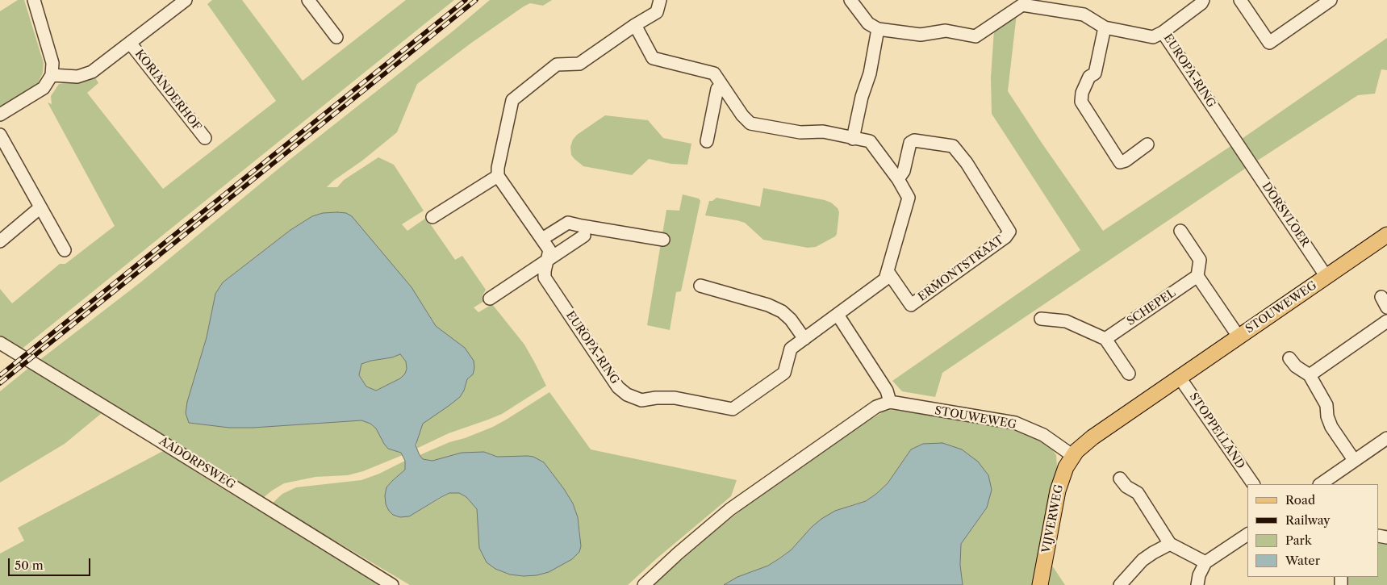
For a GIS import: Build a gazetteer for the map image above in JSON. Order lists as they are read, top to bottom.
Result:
{
  "streets": {
    "main road": ["STOUWEWEG", "VIJVERWEG"],
    "street": [
      "EUROPA-RING",
      "KORIANDERHOF",
      "DORSVLOER",
      "ERMONTSTRAAT",
      "SCHEPEL",
      "STOPPELLAND",
      "AADORPSWEG"
    ]
  },
  "crossings": [
    ["EUROPA-RING", "DORSVLOER"],
    ["EUROPA-RING", "ERMONTSTRAAT"],
    ["DORSVLOER", "STOUWEWEG"],
    ["STOUWEWEG", "STOPPELLAND"],
    ["STOUWEWEG", "VIJVERWEG"]
  ],
  "legend": [
    "Road",
    "Railway",
    "Park",
    "Water"
  ],
  "scale_bar": "50 m"
}
